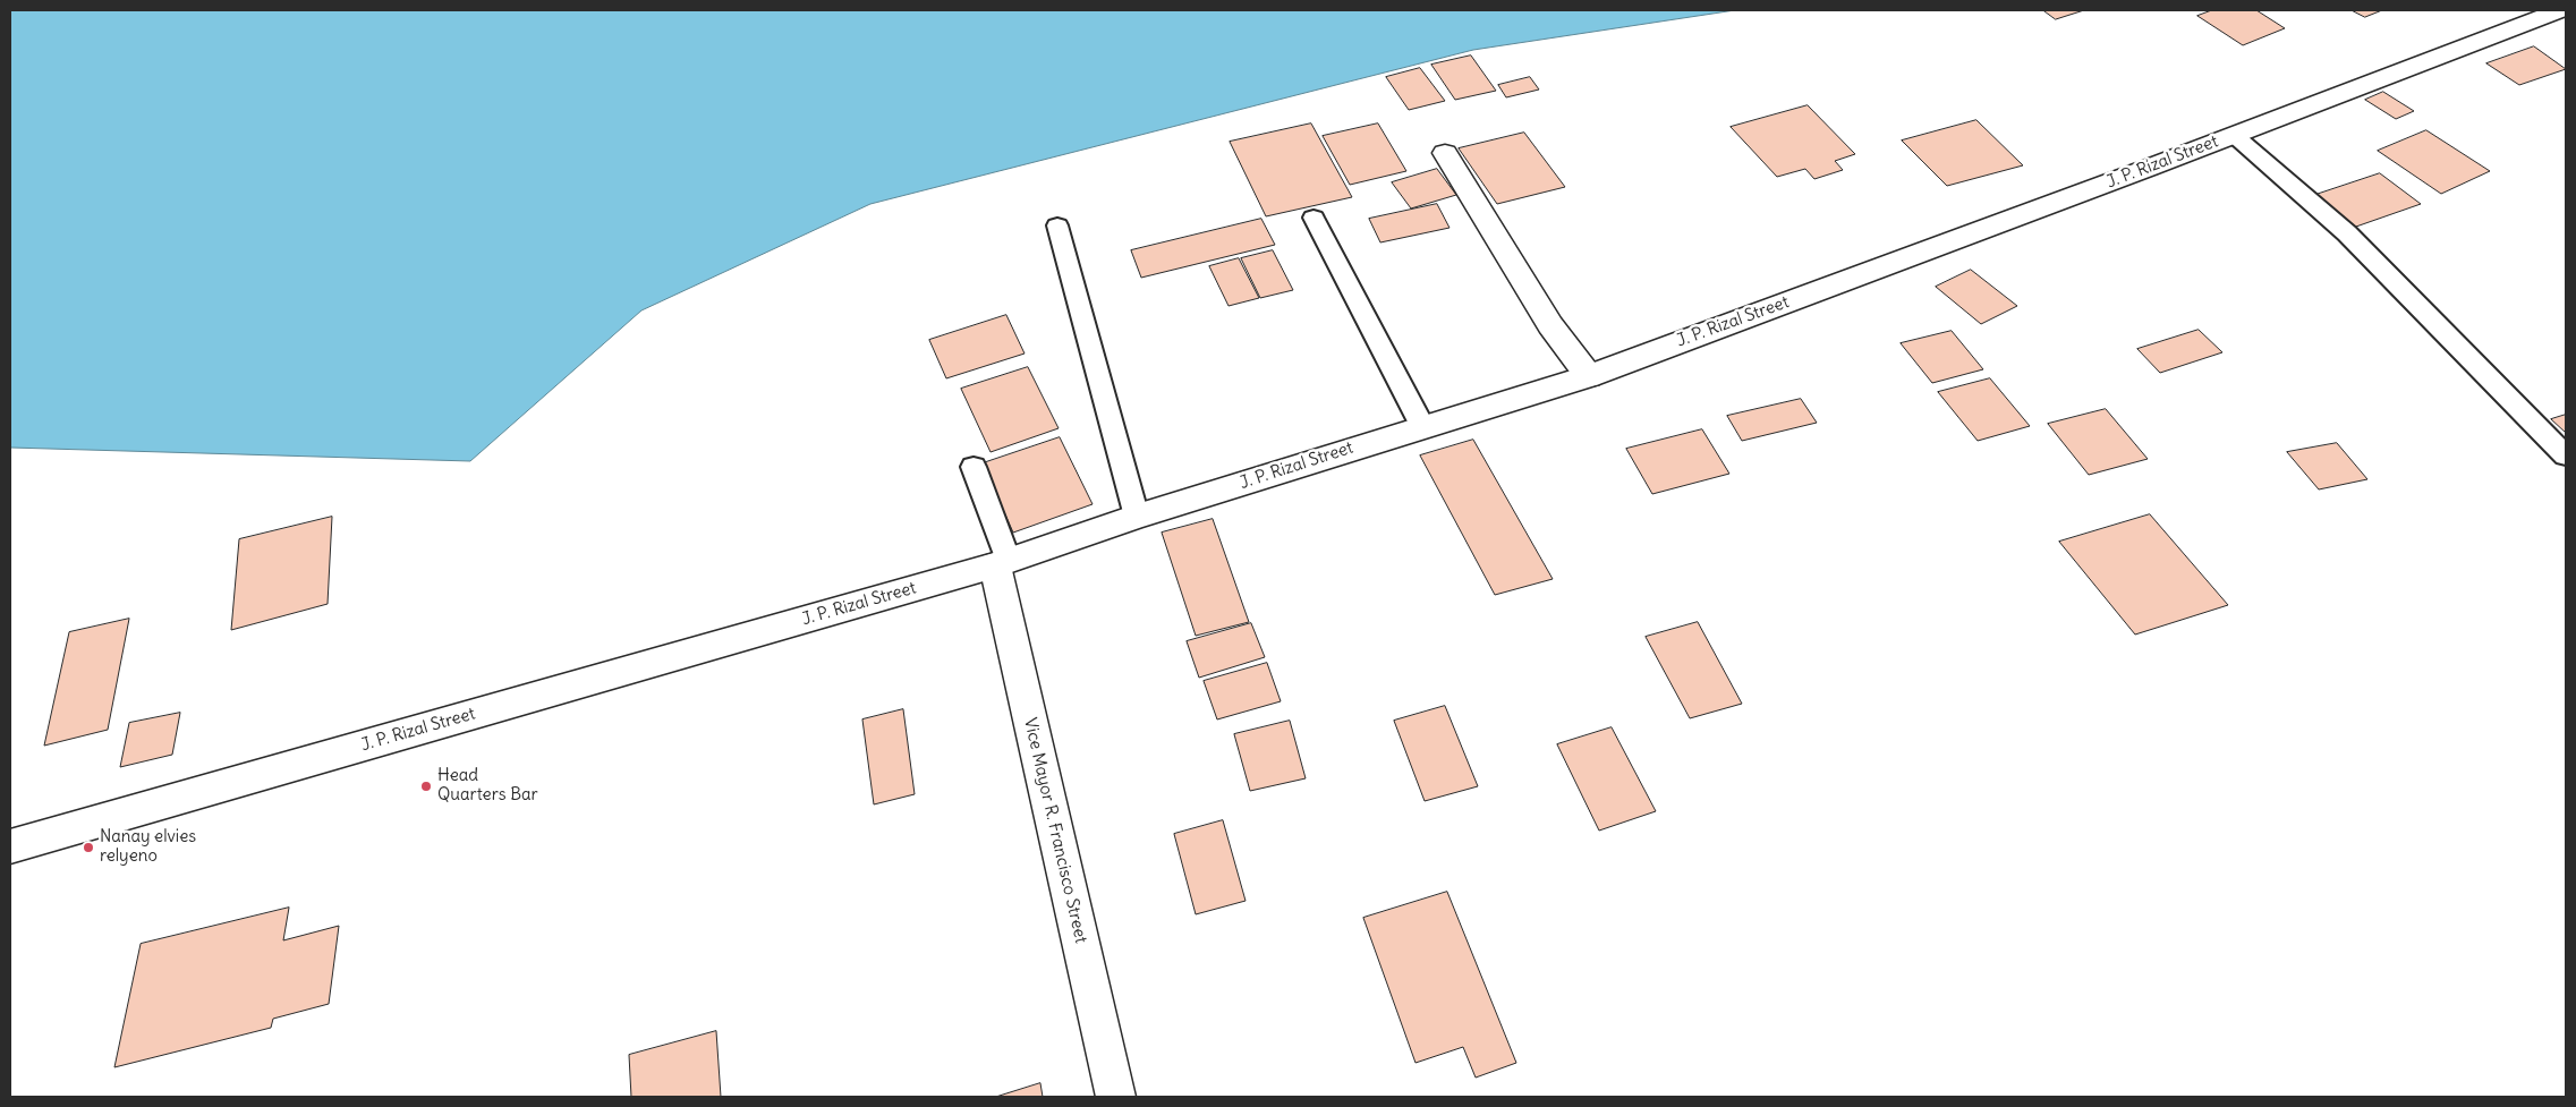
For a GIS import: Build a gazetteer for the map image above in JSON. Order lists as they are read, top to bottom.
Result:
{
  "streets": {
    "main road": ["J. P. Rizal Street", "Vice Mayor R. Francisco Street"]
  },
  "crossings": [
    ["J. P. Rizal Street", "Vice Mayor R. Francisco Street"]
  ],
  "places": ["Head Quarters Bar", "Nanay elvies relyeno"]
}
